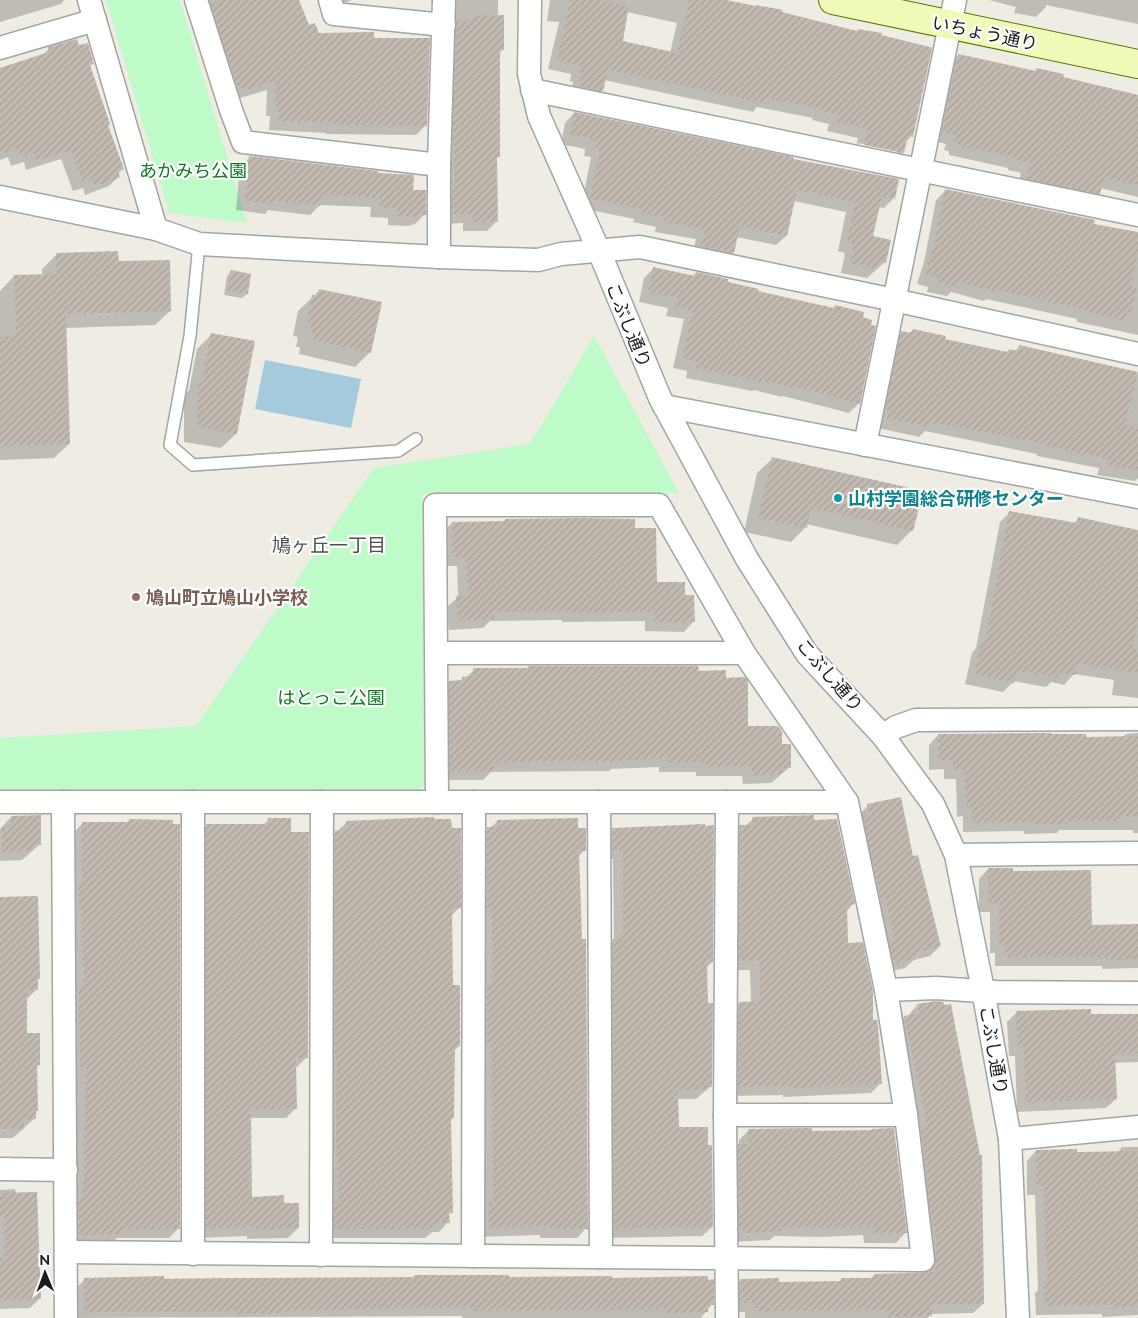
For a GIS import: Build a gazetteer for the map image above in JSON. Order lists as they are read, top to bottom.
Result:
{
  "streets": {
    "street": ["いちょう通り", "こぶし通り"]
  },
  "districts": ["鳩ヶ丘一丁目"],
  "parks": ["あかみち公園", "はとっこ公園"],
  "places": ["山村学園総合研修センター", "鳩山町立鳩山小学校"],
  "north": "top"
}
